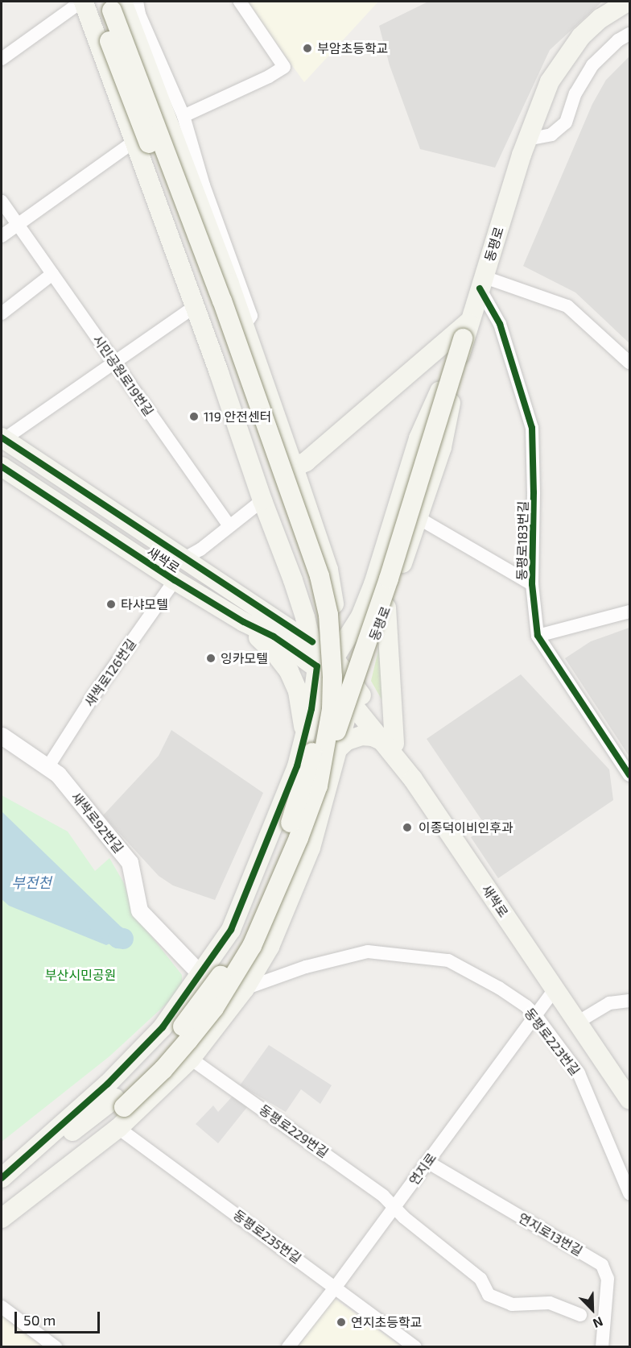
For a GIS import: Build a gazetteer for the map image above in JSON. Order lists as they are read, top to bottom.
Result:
{
  "streets": {
    "main road": ["동평로", "새싹로"],
    "street": [
      "시민공원로19번길",
      "동평로183번길",
      "새싹로126번길",
      "새싹로92번길",
      "동평로223번길",
      "동평로229번길",
      "연지로",
      "연지로13번길",
      "동평로235번길"
    ]
  },
  "crossings": [
    ["동평로", "동평로183번길"],
    ["동평로", "새싹로"],
    ["동평로", "동평로223번길"],
    ["동평로", "동평로229번길"],
    ["동평로", "동평로235번길"],
    ["새싹로", "새싹로126번길"],
    ["새싹로", "연지로"],
    ["새싹로126번길", "새싹로92번길"],
    ["동평로223번길", "연지로"],
    ["동평로229번길", "연지로"],
    ["연지로", "연지로13번길"],
    ["연지로", "동평로235번길"]
  ],
  "water": ["부전천"],
  "parks": ["부산시민공원"],
  "places": [
    "부암초등학교",
    "119 안전센터",
    "타샤모텔",
    "잉카모텔",
    "이종덕이비인후과",
    "연지초등학교"
  ],
  "scale_bar": "50 m",
  "north": "bottom right"
}
